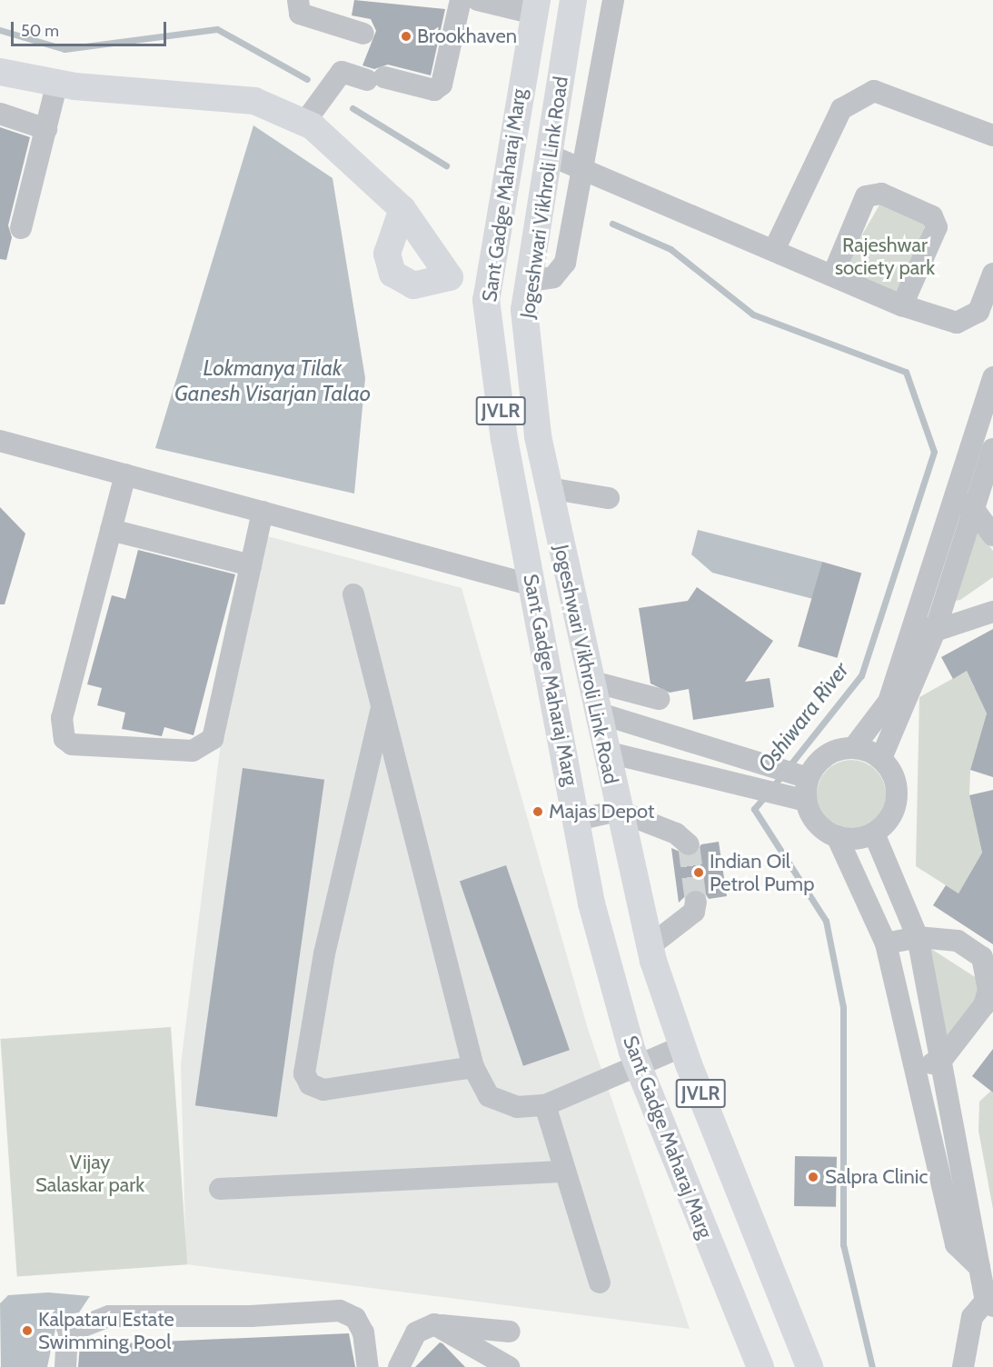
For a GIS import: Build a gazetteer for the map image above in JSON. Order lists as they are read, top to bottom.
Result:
{
  "streets": {
    "main road": ["Sant Gadge Maharaj Marg", "Jogeshwari Vikhroli Link Road", "JVLR"]
  },
  "water": ["Lokmanya Tilak Ganesh Visarjan Talao", "Oshiwara River"],
  "parks": ["Rajeshwar society park", "Vijay Salaskar park"],
  "places": [
    "Brookhaven",
    "Majas Depot",
    "Indian Oil Petrol Pump",
    "Salpra Clinic",
    "Kalpataru Estate Swimming Pool"
  ],
  "scale_bar": "50 m"
}
